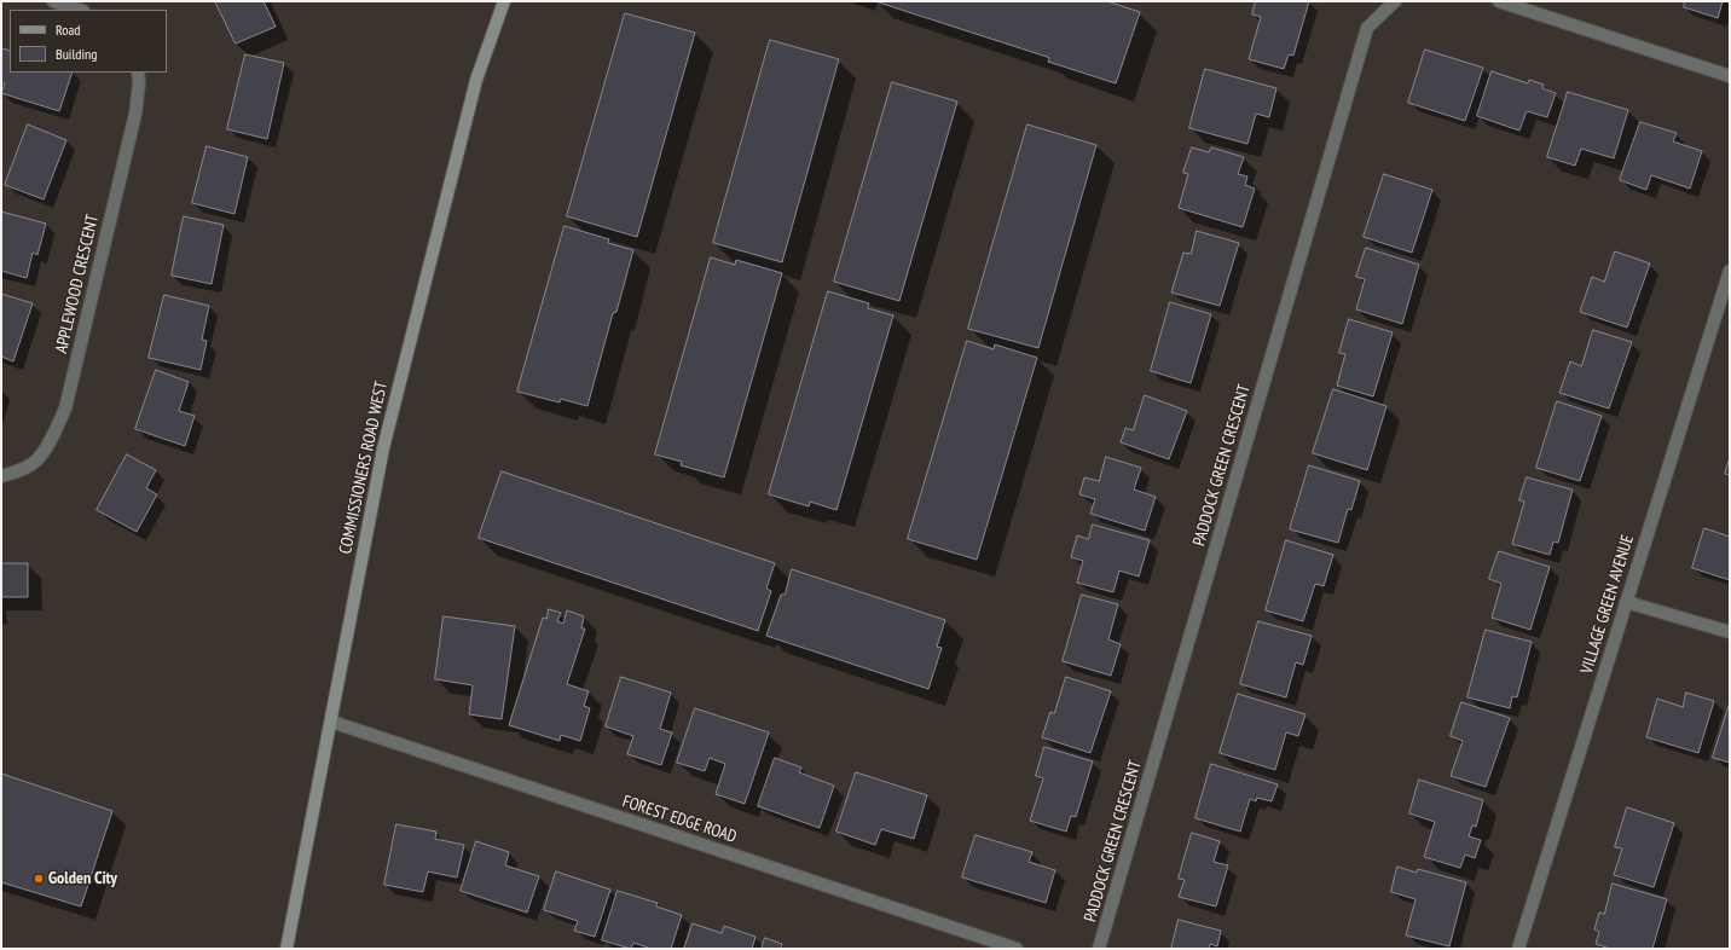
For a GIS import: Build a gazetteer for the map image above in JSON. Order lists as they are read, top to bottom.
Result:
{
  "streets": {
    "main road": ["COMMISSIONERS ROAD WEST"],
    "street": [
      "APPLEWOOD CRESCENT",
      "PADDOCK GREEN CRESCENT",
      "VILLAGE GREEN AVENUE",
      "FOREST EDGE ROAD"
    ]
  },
  "crossings": [
    ["COMMISSIONERS ROAD WEST", "FOREST EDGE ROAD"]
  ],
  "places": ["Golden City"],
  "legend": ["Road", "Building"]
}
